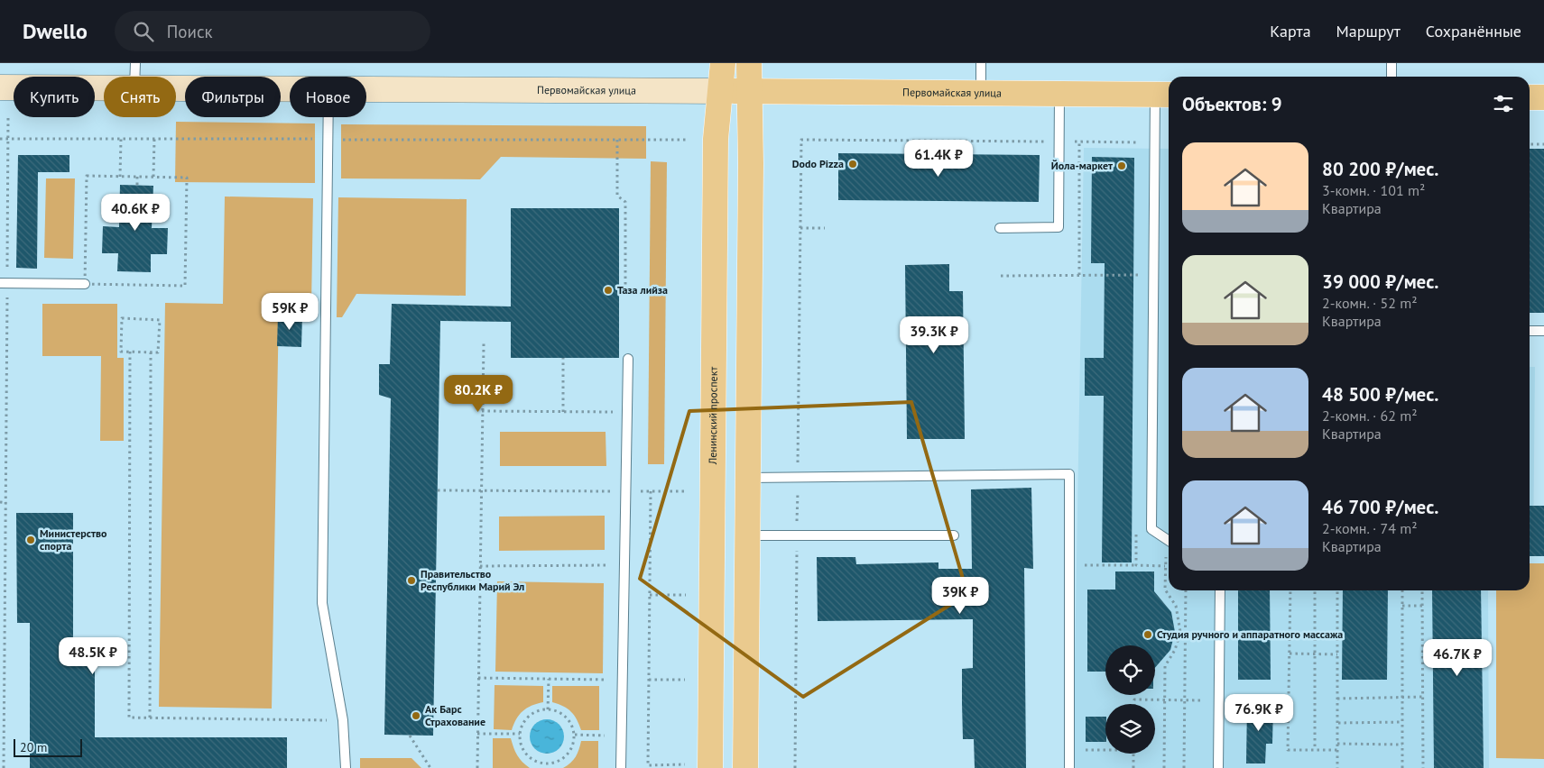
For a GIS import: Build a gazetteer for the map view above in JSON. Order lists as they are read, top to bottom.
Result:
{
  "streets": {
    "main road": ["Первомайская улица", "Ленинский проспект"]
  },
  "crossings": [
    ["Первомайская улица", "Ленинский проспект"]
  ],
  "places": [
    "Dodo Pizza",
    "Йола-маркет",
    "Таза лийза",
    "Министерство спорта",
    "Правительство Республики Марий Эл",
    "Студия ручного и аппаратного массажа",
    "Ак Барс Страхование"
  ],
  "scale_bar": "20 m",
  "page": {
    "header": "Dwello",
    "search": "Поиск",
    "nav": ["Карта", "Маршрут", "Сохранённые"],
    "chip": [
      "Купить",
      "Снять",
      "Фильтры",
      "Новое"
    ],
    "heading": "Объектов: 9",
    "list": [
      {
        "name": "80 200 ₽/мес.",
        "note": "3-комн. · 101 m² · Квартира"
      },
      {
        "name": "39 000 ₽/мес.",
        "note": "2-комн. · 52 m² · Квартира"
      },
      {
        "name": "48 500 ₽/мес.",
        "note": "2-комн. · 62 m² · Квартира"
      },
      {
        "name": "46 700 ₽/мес.",
        "note": "2-комн. · 74 m² · Квартира"
      }
    ],
    "price": [
      "61.4K ₽",
      "40.6K ₽",
      "59K ₽",
      "39.3K ₽",
      "80.2K ₽",
      "39K ₽",
      "48.5K ₽",
      "46.7K ₽",
      "76.9K ₽"
    ],
    "scale": "20 m"
  }
}
